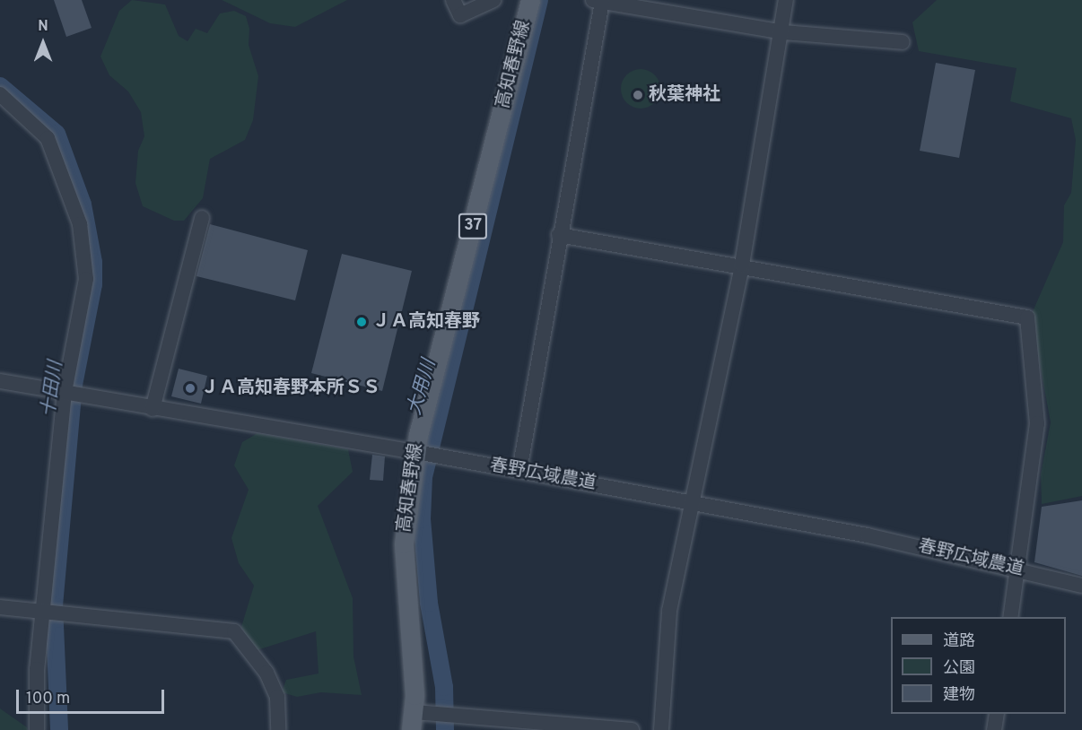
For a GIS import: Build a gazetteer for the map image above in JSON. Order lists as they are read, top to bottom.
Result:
{
  "streets": {
    "main road": ["高知春野線", "37"],
    "street": ["春野広域農道"]
  },
  "crossings": [
    ["高知春野線", "春野広域農道"]
  ],
  "water": ["大用川", "十田川"],
  "places": ["秋葉神社", "ＪＡ高知春野", "ＪＡ高知春野本所ＳＳ"],
  "legend": ["道路", "公園", "建物"],
  "scale_bar": "100 m",
  "north": "top"
}
